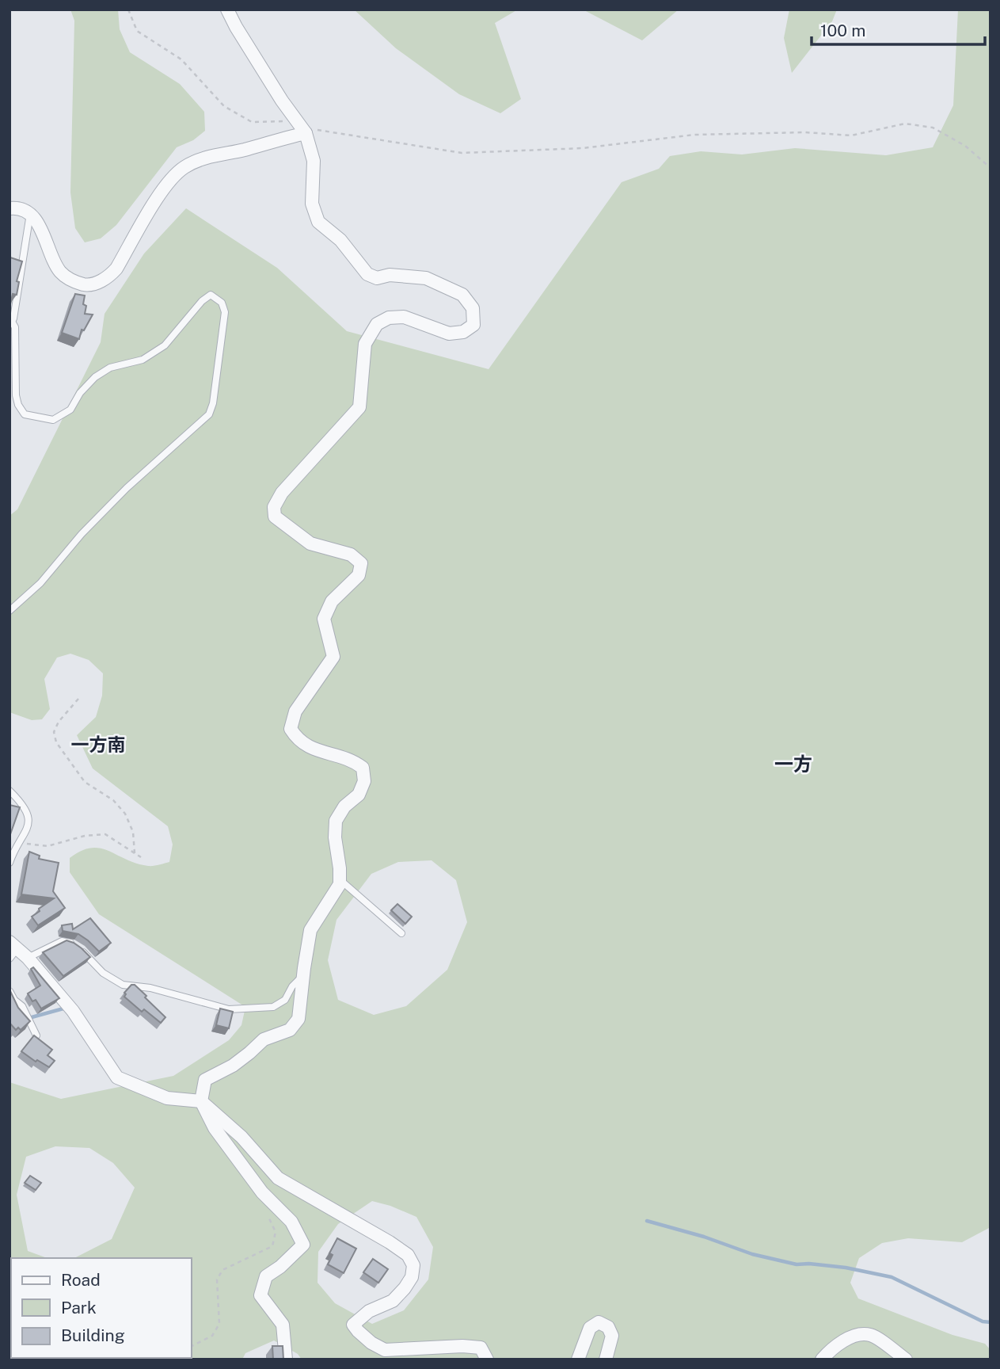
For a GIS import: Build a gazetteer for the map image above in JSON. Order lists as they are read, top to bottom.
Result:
{
  "districts": ["一方南", "一方"],
  "legend": ["Road", "Park", "Building"],
  "scale_bar": "100 m"
}
